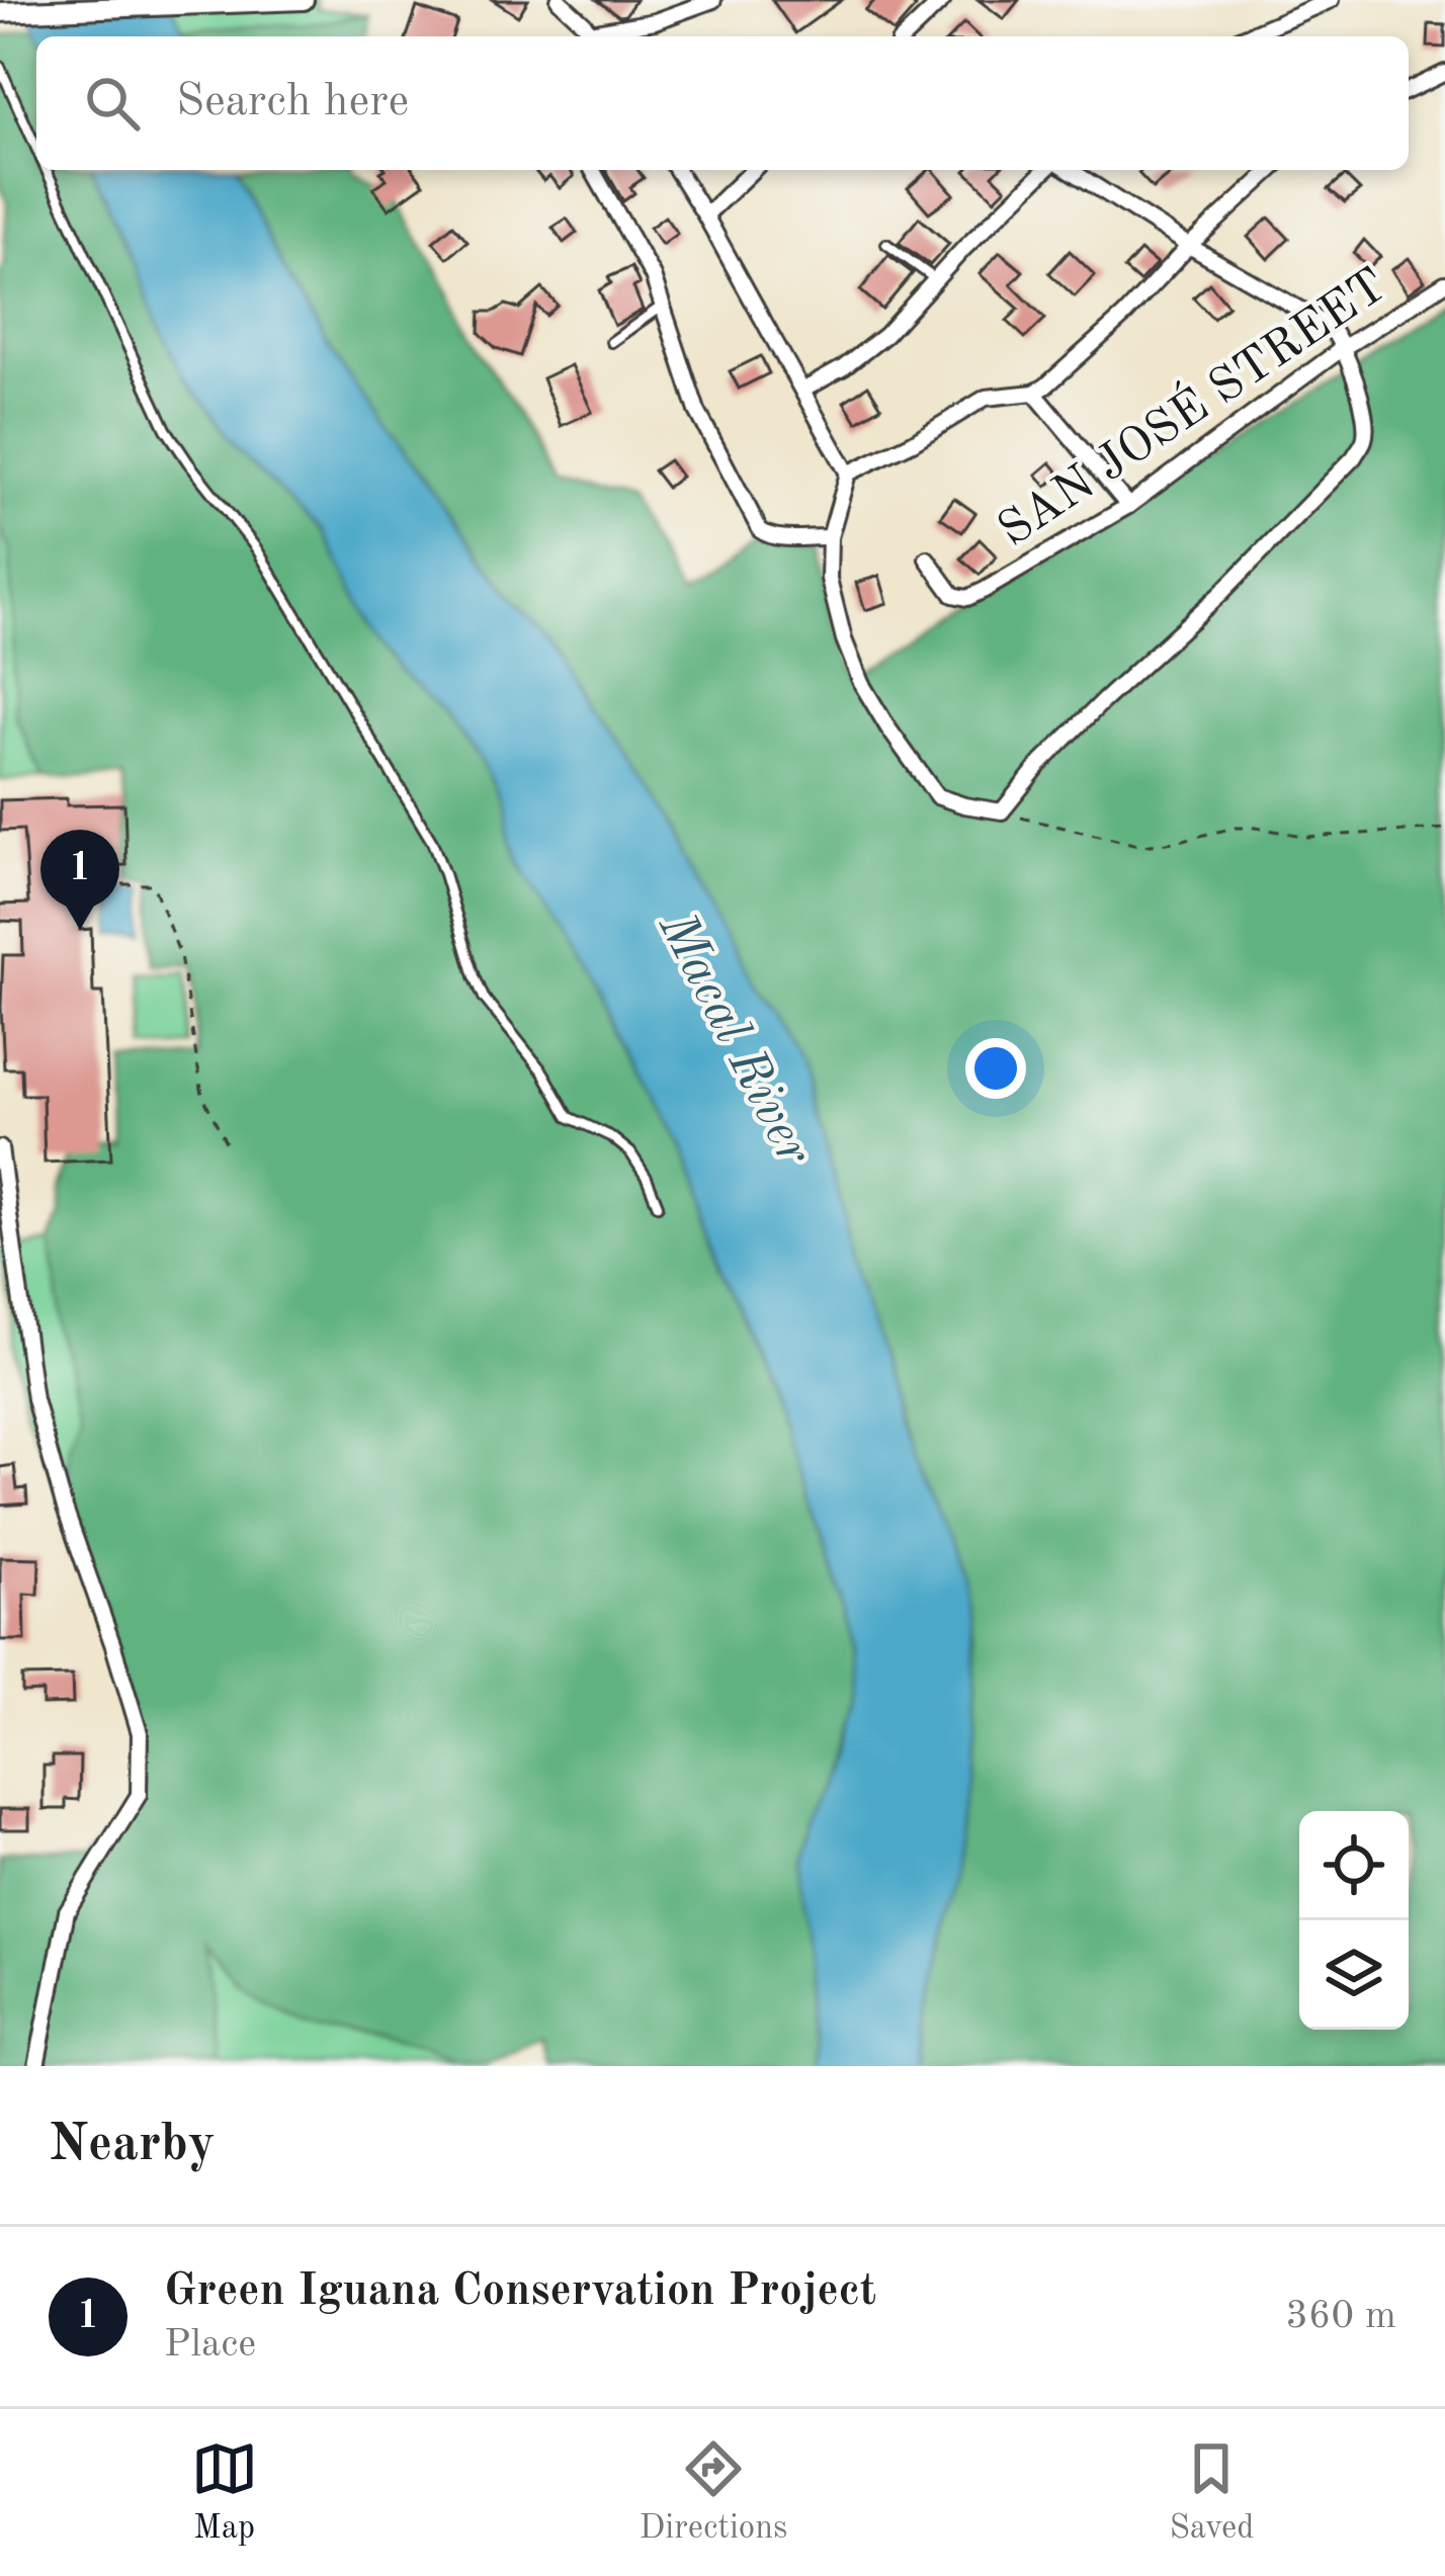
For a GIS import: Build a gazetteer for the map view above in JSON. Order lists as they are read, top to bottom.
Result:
{
  "streets": {
    "street": ["SAN JOSÉ STREET"]
  },
  "water": ["Macal River"],
  "page": {
    "search": "Search here",
    "pins": "1",
    "heading": "Nearby",
    "list": [
      {
        "mark": "1",
        "name": "Green Iguana Conservation Project",
        "note": "Place",
        "value": "360 m"
      }
    ],
    "nav": ["Map", "Directions", "Saved"]
  }
}
